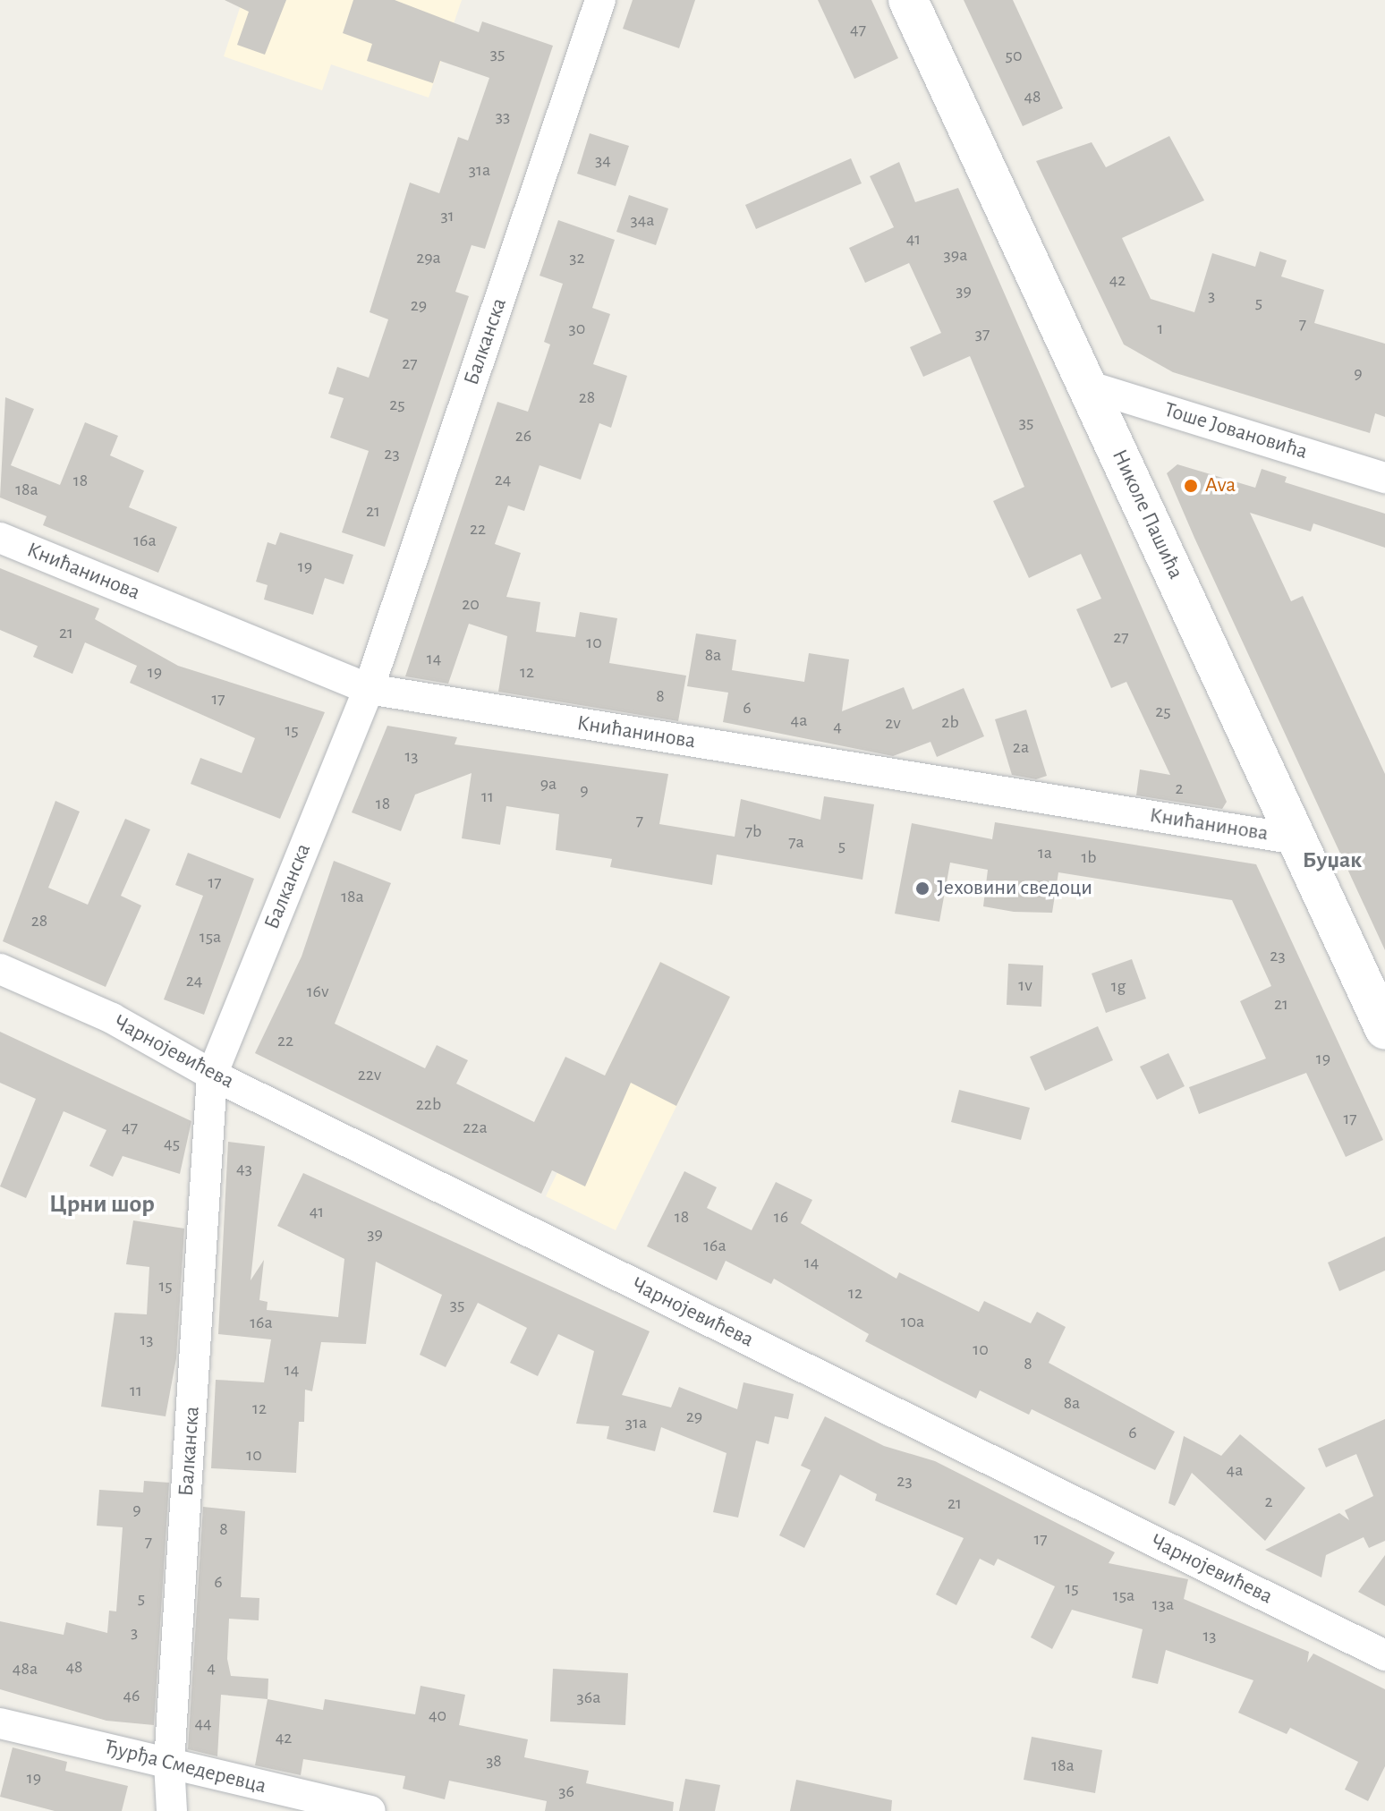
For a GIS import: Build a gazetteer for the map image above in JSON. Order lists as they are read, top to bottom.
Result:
{
  "streets": {
    "main road": ["Николе Пашића"],
    "street": [
      "Балканска",
      "Тоше Јовановића",
      "Книћанинова",
      "Чарнојевићева",
      "Ђурђа Смедеревца"
    ]
  },
  "crossings": [
    ["Балканска", "Книћанинова"],
    ["Балканска", "Чарнојевићева"],
    ["Балканска", "Ђурђа Смедеревца"],
    ["Тоше Јовановића", "Николе Пашића"],
    ["Николе Пашића", "Книћанинова"]
  ],
  "districts": ["Буџак", "Црни шор"],
  "places": ["Ava", "Јеховини сведоци"],
  "house_numbers": [
    "47",
    "35",
    "50",
    "48",
    "33",
    "34",
    "31a",
    "31",
    "34a",
    "41",
    "39a",
    "29a",
    "32",
    "42",
    "39",
    "3",
    "5",
    "29",
    "7",
    "30",
    "1",
    "37",
    "27",
    "9",
    "28",
    "25",
    "35",
    "26",
    "23",
    "24",
    "18",
    "18a",
    "21",
    "22",
    "16a",
    "19",
    "20",
    "21",
    "27",
    "10",
    "8a",
    "14",
    "19",
    "12",
    "8",
    "17",
    "6",
    "25",
    "4a",
    "2b",
    "2v",
    "4",
    "15",
    "2a",
    "13",
    "9a",
    "2",
    "9",
    "11",
    "18",
    "7",
    "7b",
    "7a",
    "5",
    "1a",
    "1b",
    "17",
    "18a",
    "28",
    "15a",
    "23",
    "24",
    "1v",
    "1g",
    "16v",
    "21",
    "22",
    "19",
    "22v",
    "22b",
    "17",
    "47",
    "22a",
    "45",
    "43",
    "41",
    "18",
    "16",
    "39",
    "16a",
    "14",
    "15",
    "12",
    "35",
    "10a",
    "16a",
    "13",
    "10",
    "8",
    "14",
    "11",
    "8a",
    "12",
    "29",
    "31a",
    "6",
    "10",
    "4a",
    "23",
    "2",
    "21",
    "9",
    "8",
    "17",
    "7",
    "6",
    "15",
    "15a",
    "5",
    "13a",
    "3",
    "13",
    "48",
    "4",
    "48a",
    "46",
    "36a",
    "40",
    "44",
    "42",
    "38",
    "18a",
    "19",
    "36"
  ]
}
